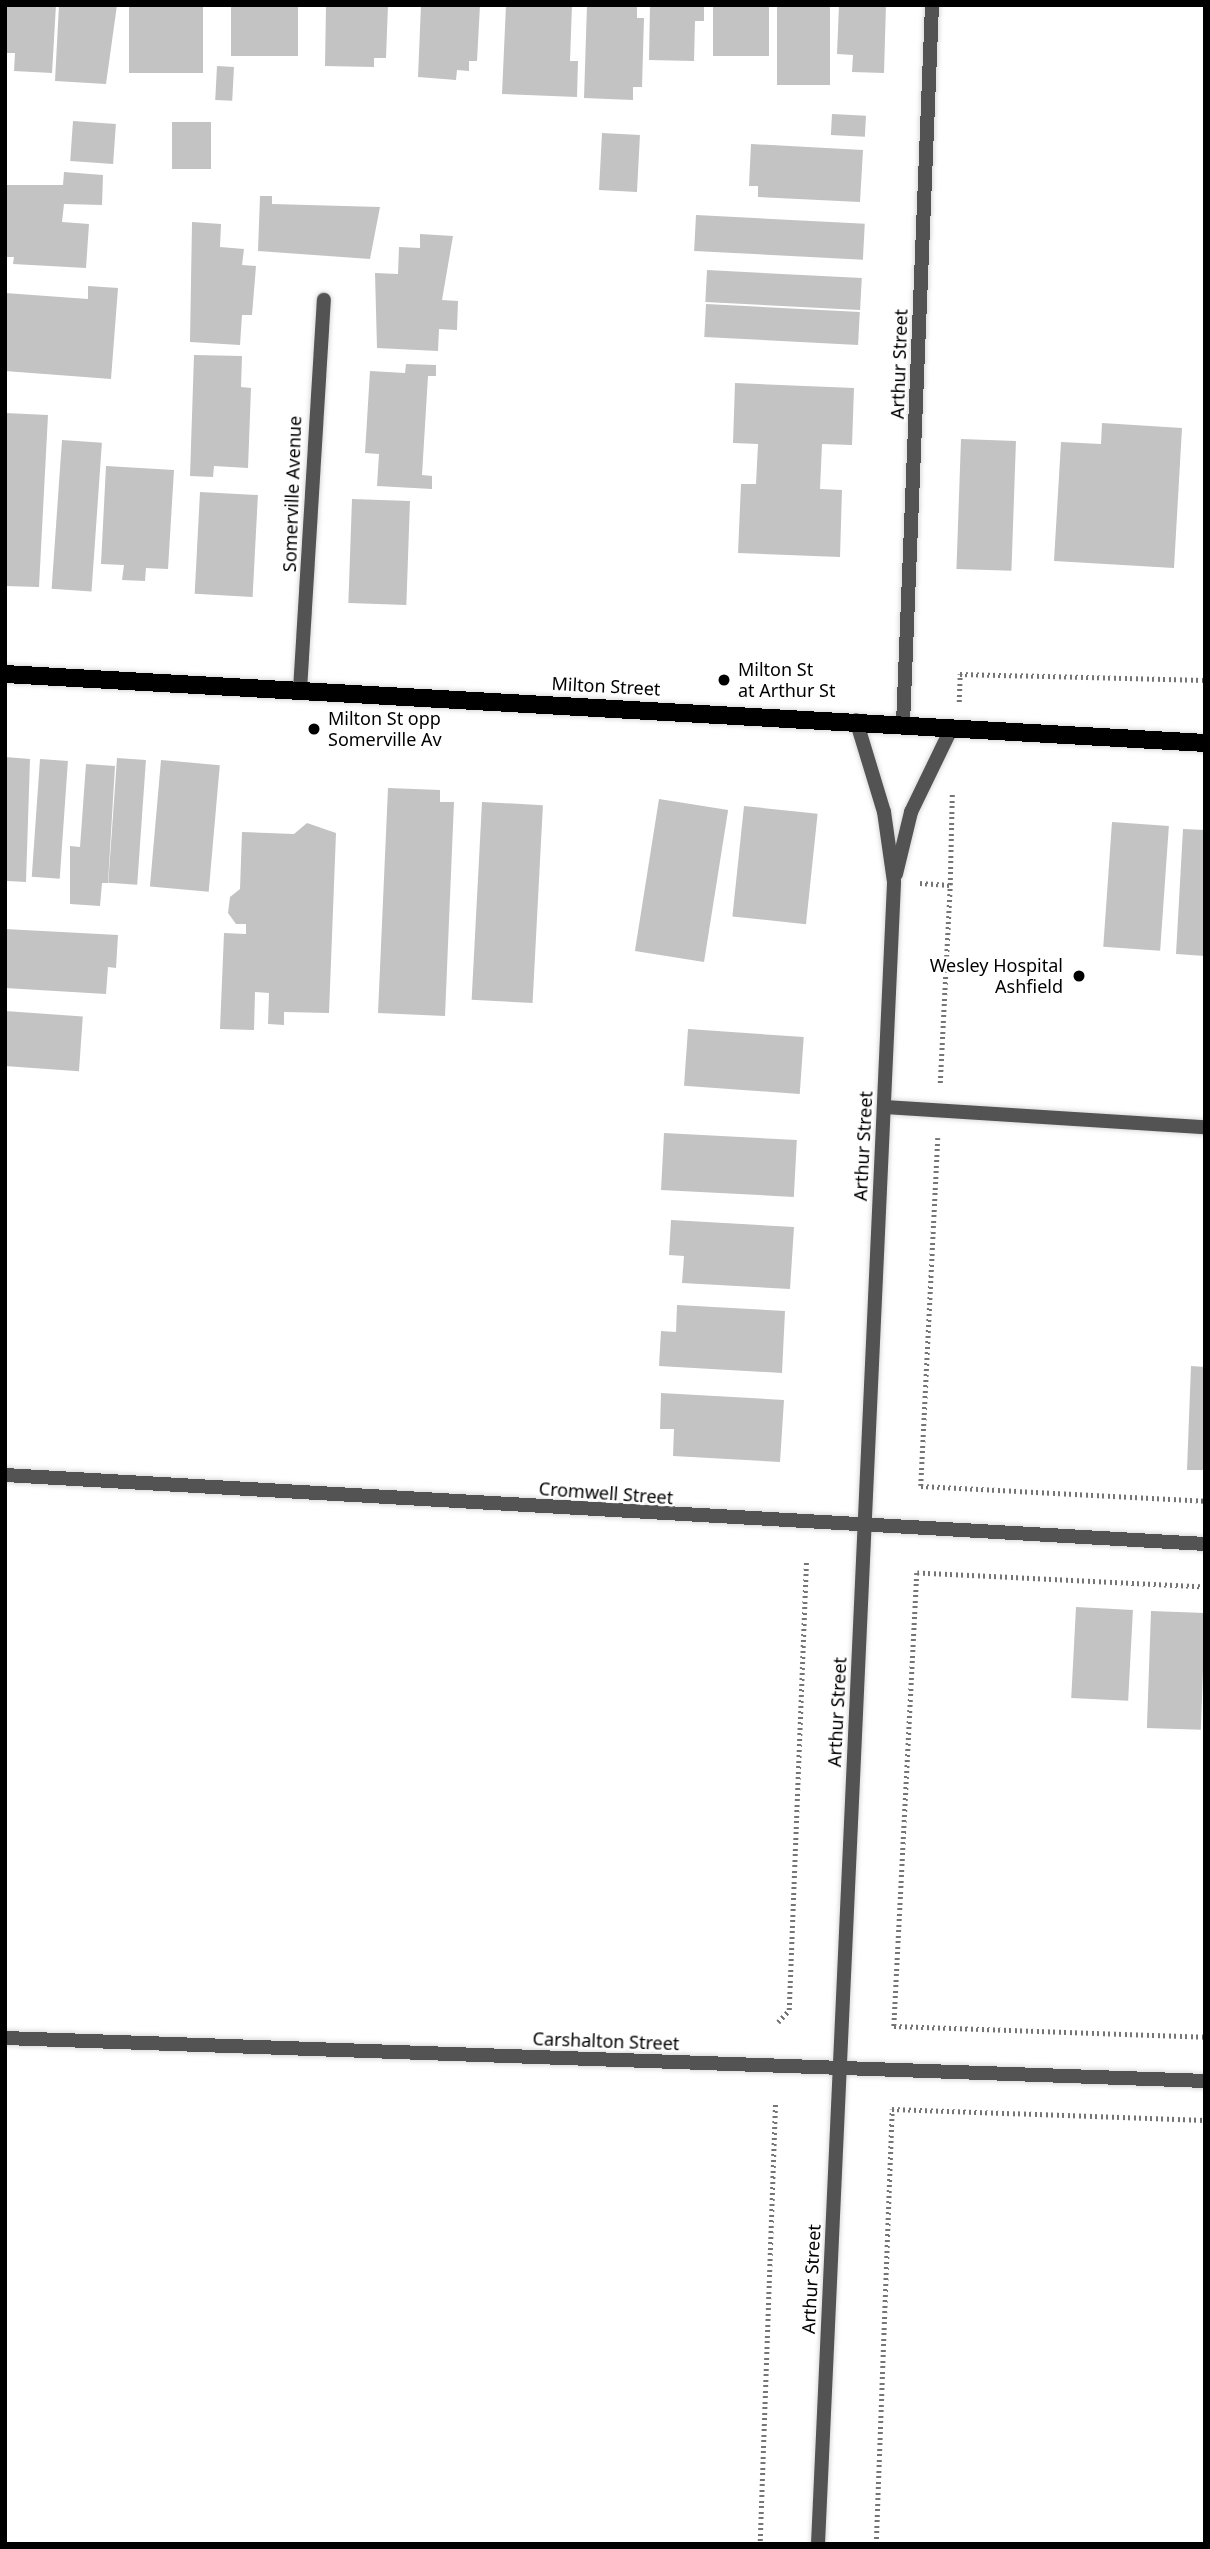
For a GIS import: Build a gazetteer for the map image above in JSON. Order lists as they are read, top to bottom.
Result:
{
  "streets": {
    "main road": ["Milton Street"],
    "street": [
      "Arthur Street",
      "Somerville Avenue",
      "Cromwell Street",
      "Carshalton Street"
    ]
  },
  "crossings": [
    ["Arthur Street", "Milton Street"],
    ["Arthur Street", "Cromwell Street"],
    ["Arthur Street", "Carshalton Street"],
    ["Somerville Avenue", "Milton Street"]
  ],
  "places": ["Milton St at Arthur St", "Milton St opp Somerville Av", "Wesley Hospital Ashfield"]
}
